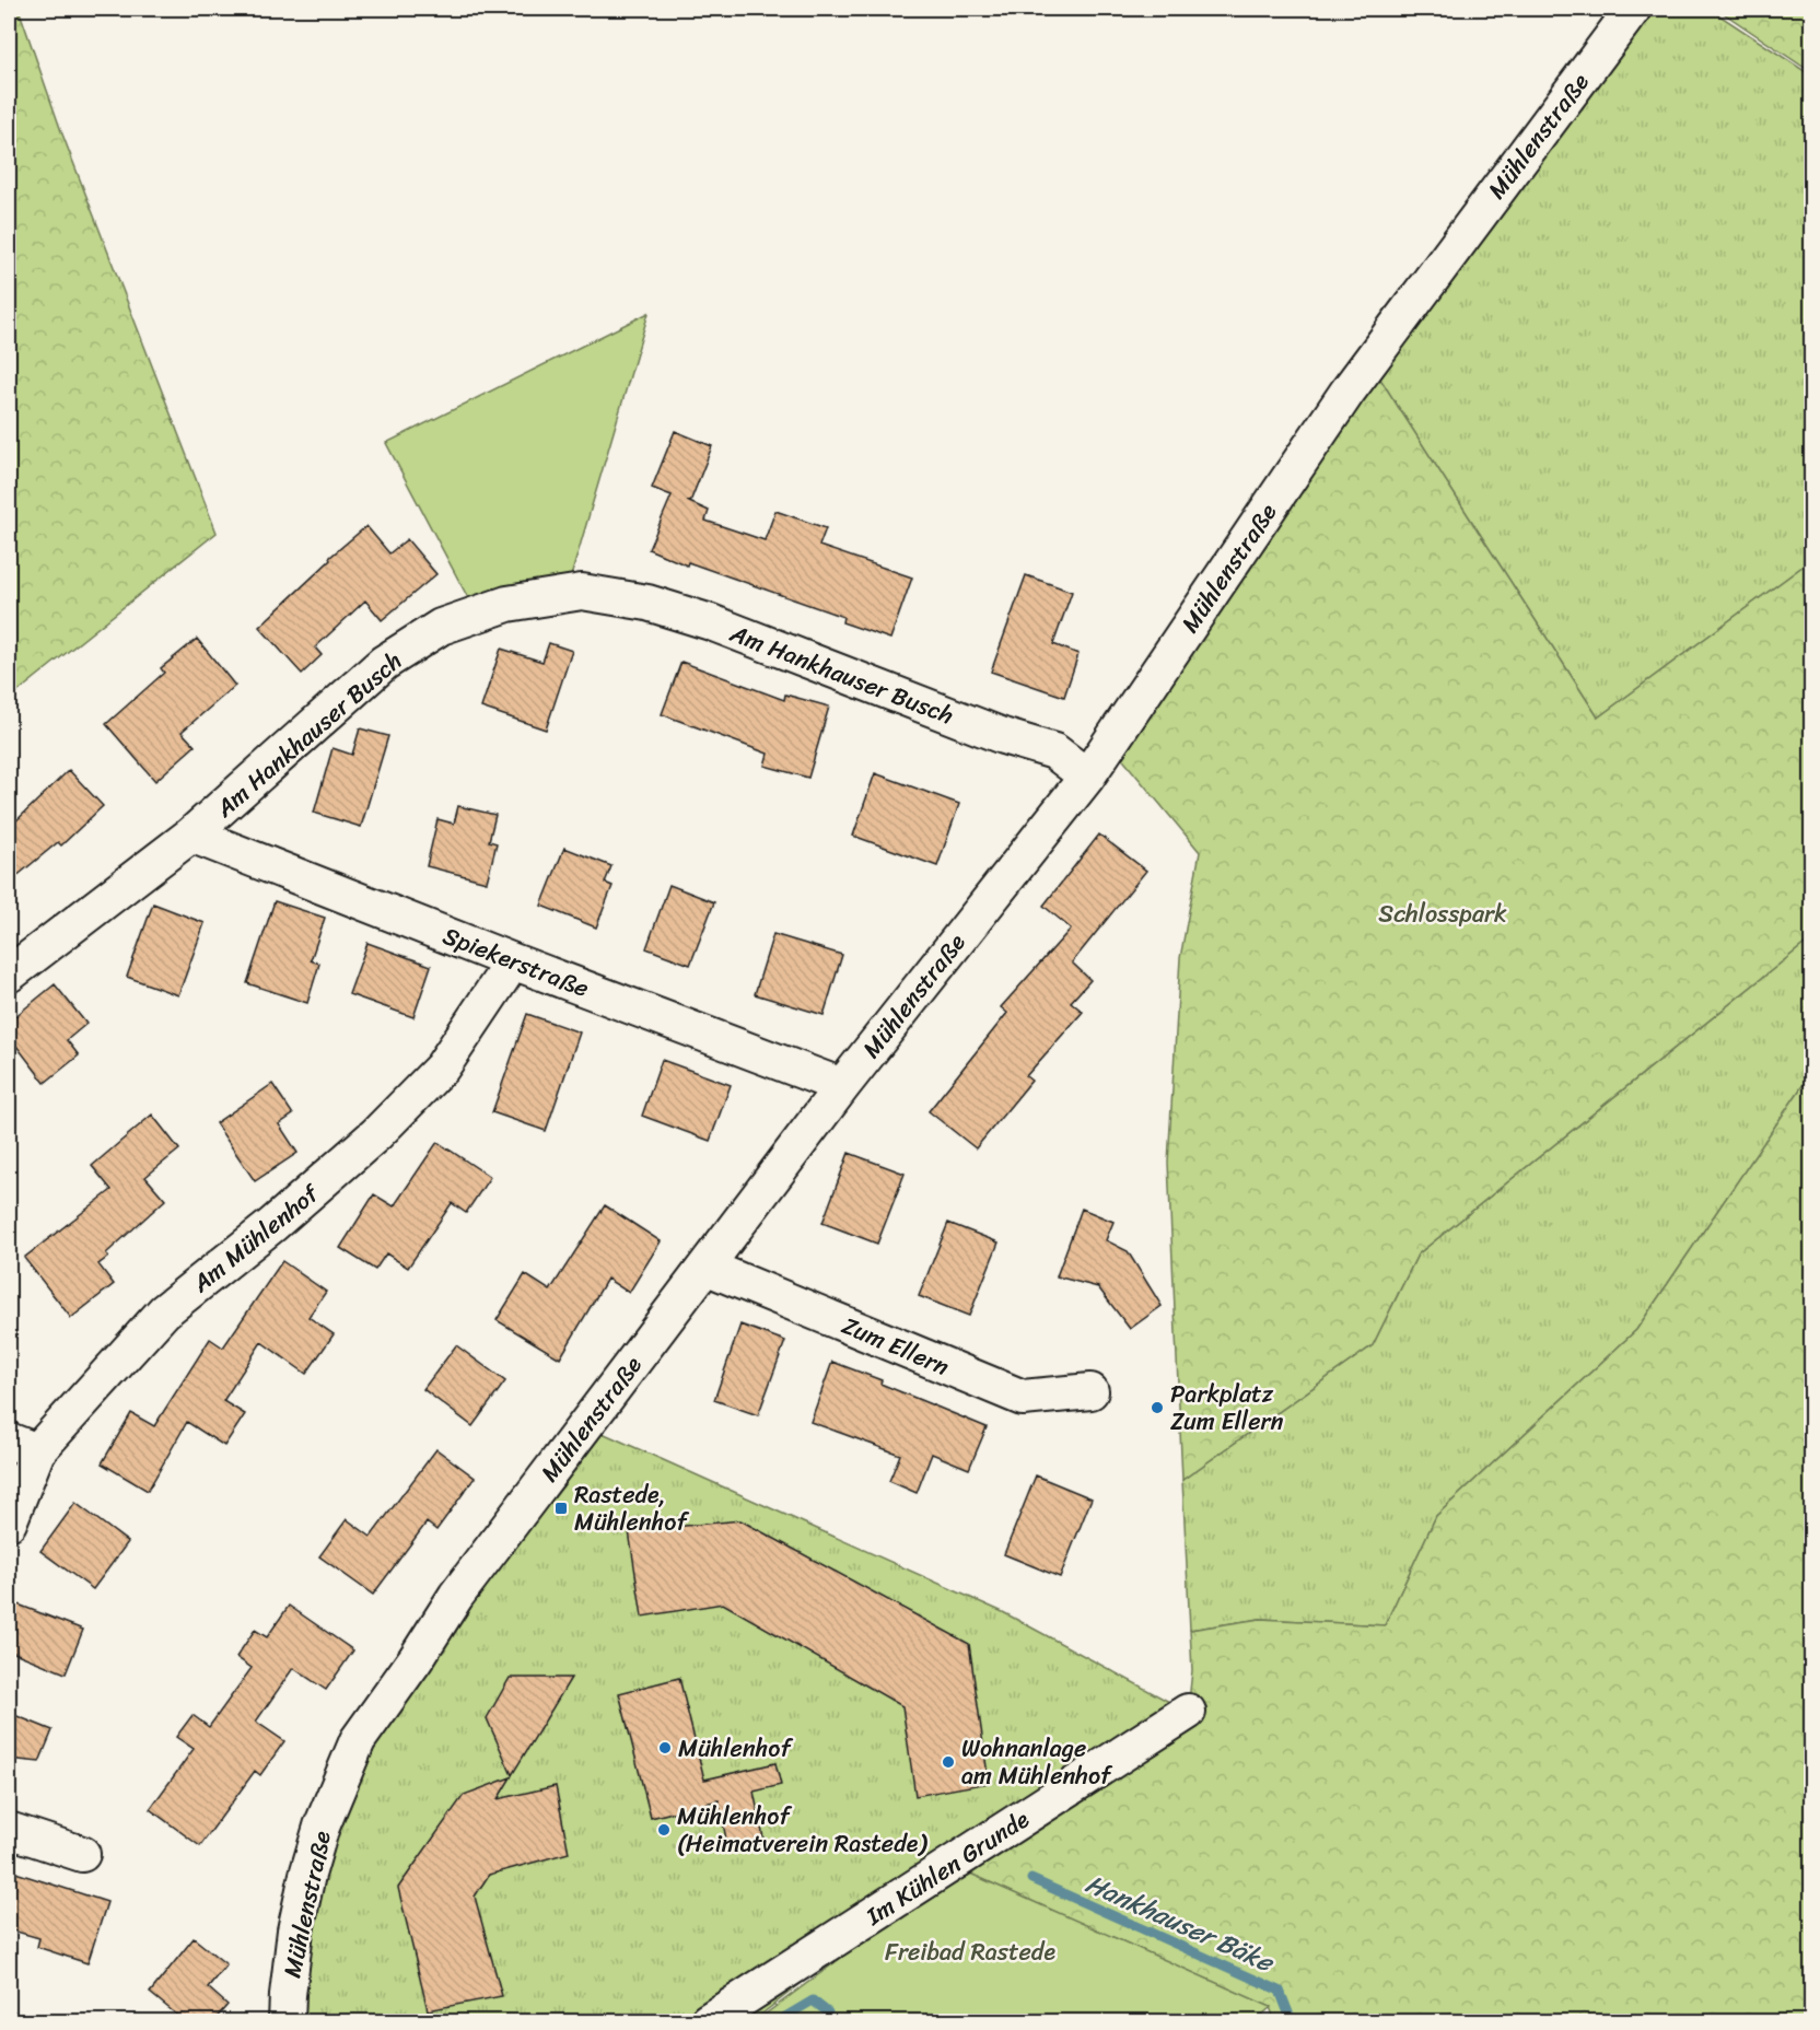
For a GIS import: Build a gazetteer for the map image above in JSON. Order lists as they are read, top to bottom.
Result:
{
  "streets": {
    "street": [
      "Mühlenstraße",
      "Am Hankhauser Busch",
      "Spiekerstraße",
      "Am Mühlenhof",
      "Zum Ellern",
      "Im Kühlen Grunde"
    ]
  },
  "crossings": [
    ["Mühlenstraße", "Am Hankhauser Busch"],
    ["Mühlenstraße", "Spiekerstraße"],
    ["Mühlenstraße", "Zum Ellern"],
    ["Am Hankhauser Busch", "Spiekerstraße"],
    ["Spiekerstraße", "Am Mühlenhof"]
  ],
  "water": ["Hankhauser Bäke"],
  "parks": ["Schlosspark", "Freibad Rastede"],
  "places": {
    "other": [
      "Parkplatz Zum Ellern",
      "Mühlenhof",
      "Wohnanlage am Mühlenhof",
      "Mühlenhof (Heimatverein Rastede)"
    ],
    "transit": ["Rastede, Mühlenhof"]
  }
}
